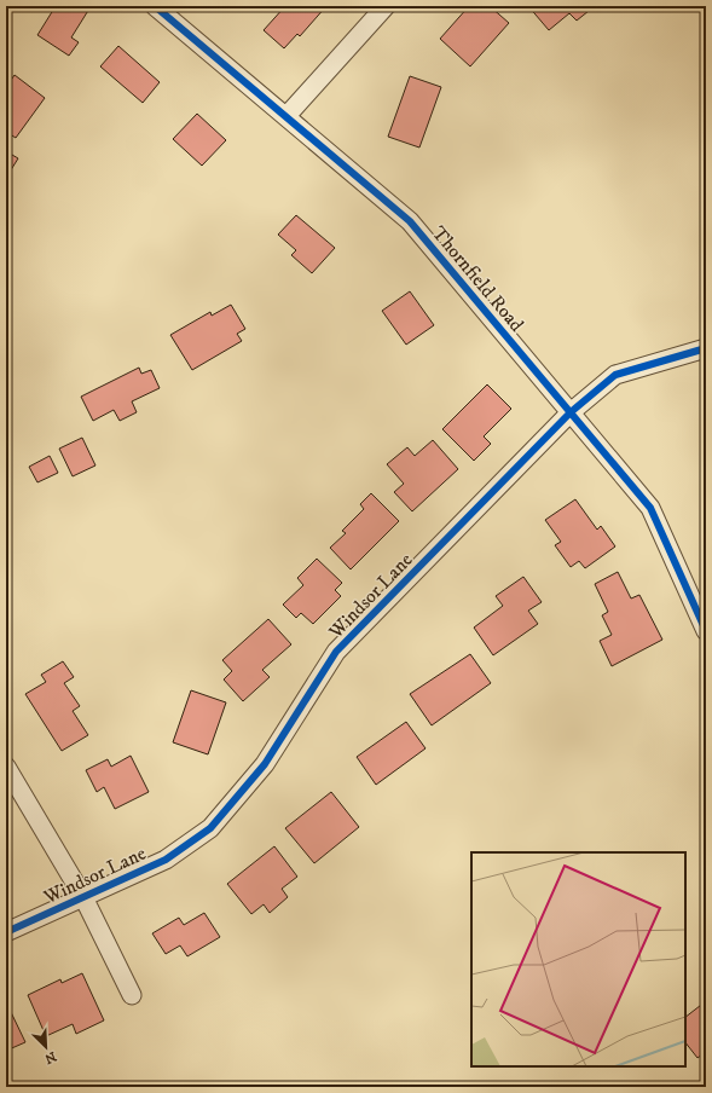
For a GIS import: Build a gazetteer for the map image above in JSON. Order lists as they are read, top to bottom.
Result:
{
  "streets": {
    "street": ["Thornfield Road", "Windsor Lane"]
  },
  "crossings": [
    ["Thornfield Road", "Windsor Lane"]
  ],
  "north": "bottom right"
}
